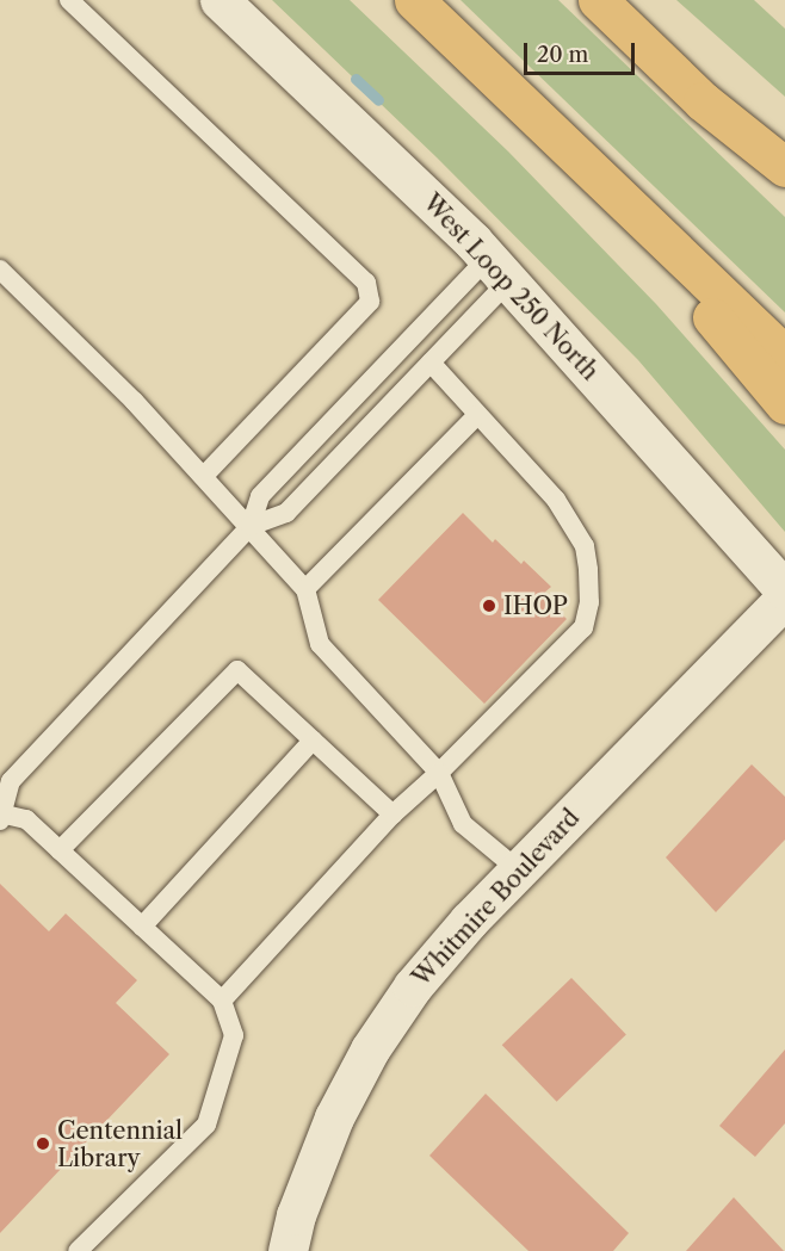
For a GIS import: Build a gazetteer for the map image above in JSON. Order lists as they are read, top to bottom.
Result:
{
  "streets": {
    "street": ["West Loop 250 North", "Whitmire Boulevard"]
  },
  "places": ["IHOP", "Centennial Library"],
  "scale_bar": "20 m"
}
